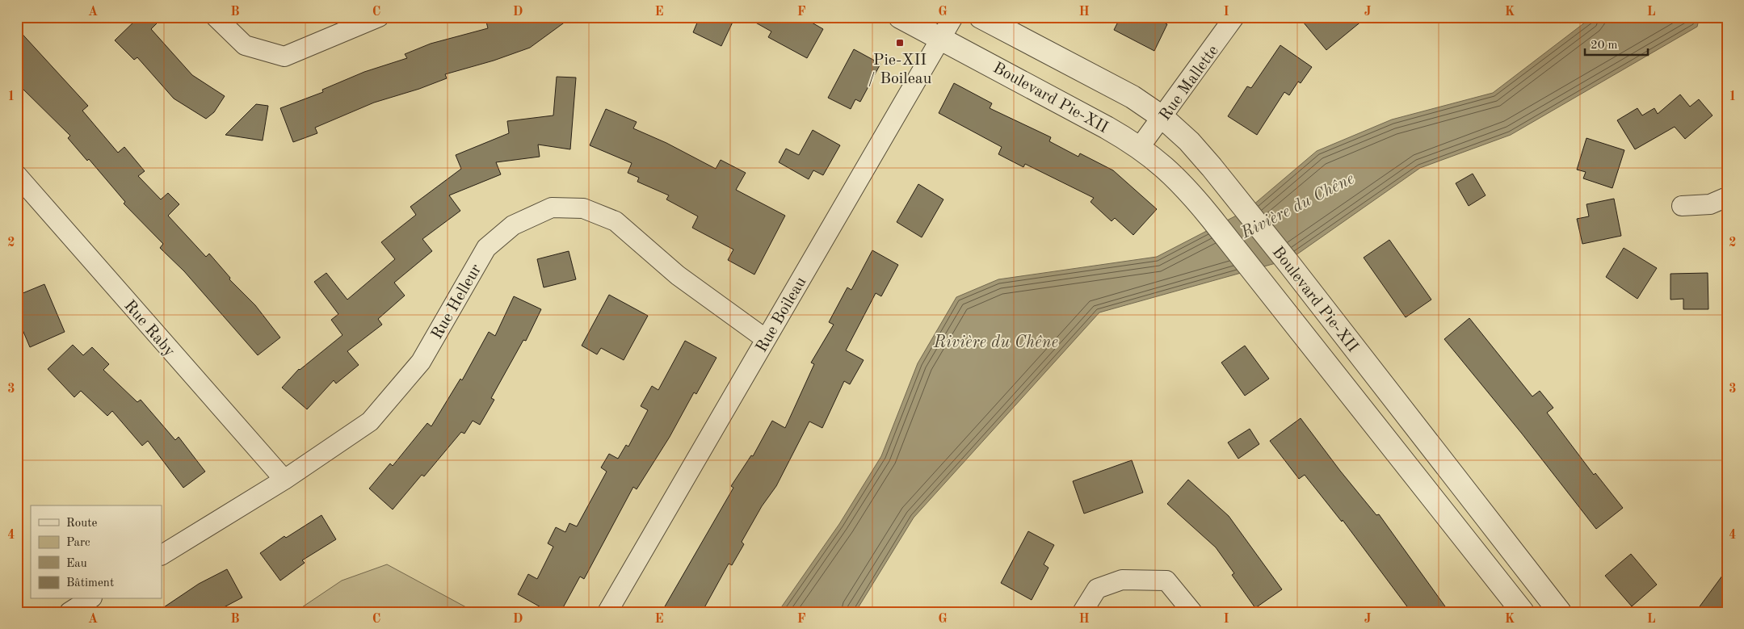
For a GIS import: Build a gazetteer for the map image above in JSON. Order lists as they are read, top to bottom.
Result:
{
  "streets": {
    "street": [
      "Rue Mallette",
      "Boulevard Pie-XII",
      "Rue Helleur",
      "Rue Boileau",
      "Rue Raby"
    ]
  },
  "crossings": [
    ["Rue Mallette", "Boulevard Pie-XII"],
    ["Boulevard Pie-XII", "Rue Boileau"],
    ["Rue Helleur", "Rue Boileau"],
    ["Rue Helleur", "Rue Raby"]
  ],
  "water": ["Rivière du Chêne"],
  "places": {
    "transit": ["Pie-XII / Boileau"]
  },
  "legend": [
    "Route",
    "Parc",
    "Eau",
    "Bâtiment"
  ],
  "scale_bar": "20 m",
  "grid": {
    "columns": [
      "A",
      "B",
      "C",
      "D",
      "E",
      "F",
      "G",
      "H",
      "I",
      "J",
      "K",
      "L"
    ],
    "rows": [
      "1",
      "2",
      "3",
      "4"
    ]
  }
}
